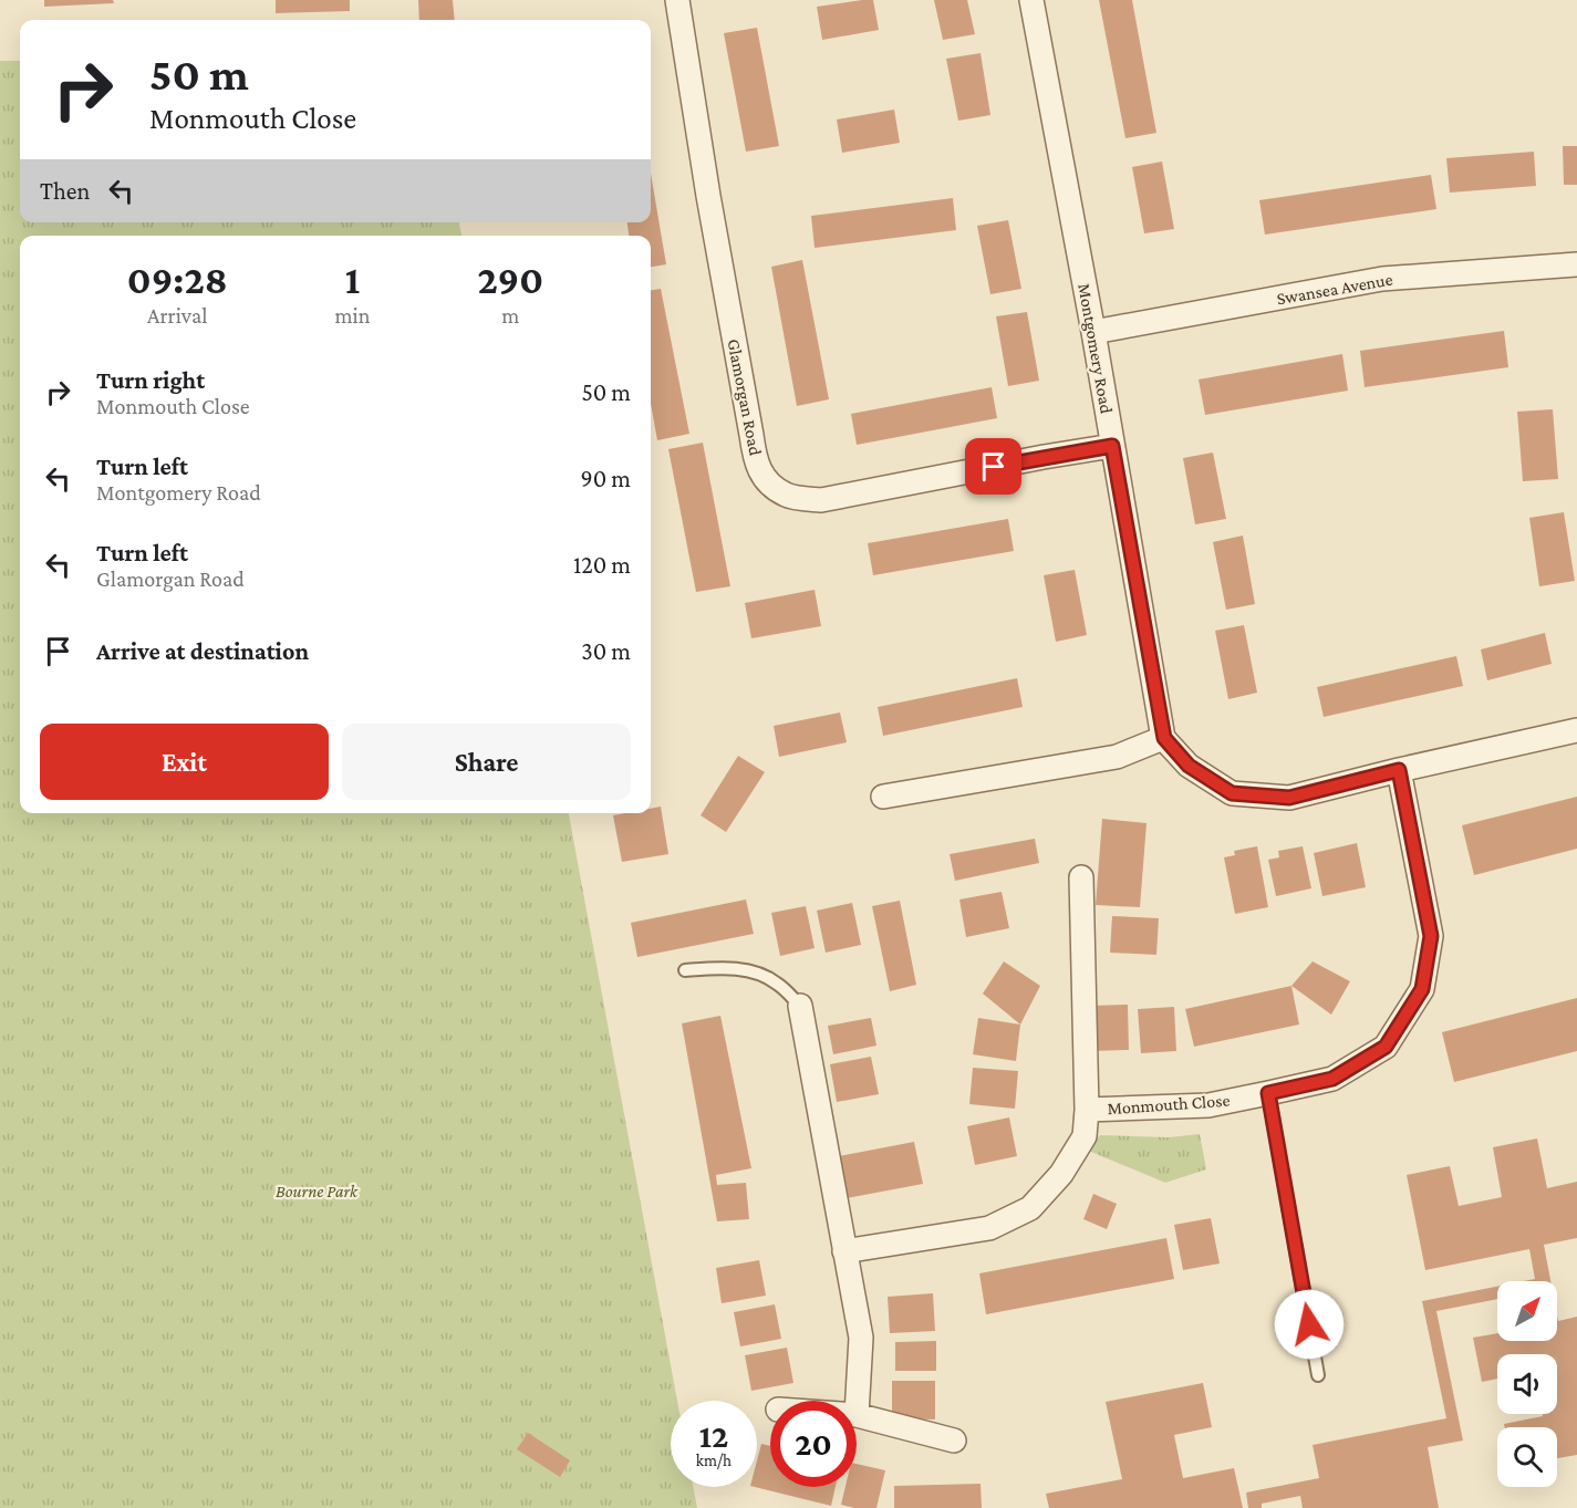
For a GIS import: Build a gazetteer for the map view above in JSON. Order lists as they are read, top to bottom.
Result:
{
  "streets": {
    "street": [
      "Swansea Avenue",
      "Montgomery Road",
      "Glamorgan Road",
      "Monmouth Close"
    ]
  },
  "crossings": [
    ["Swansea Avenue", "Montgomery Road"],
    ["Montgomery Road", "Glamorgan Road"]
  ],
  "parks": ["Bourne Park"],
  "north": "top right",
  "page": {
    "turn": ["50 m", "Monmouth Close"],
    "then": "Then",
    "eta": [
      "09:28",
      "Arrival",
      "1",
      "min",
      "290",
      "m"
    ],
    "list": [
      {
        "name": "Turn right",
        "note": "Monmouth Close",
        "value": "50 m"
      },
      {
        "name": "Turn left",
        "note": "Montgomery Road",
        "value": "90 m"
      },
      {
        "name": "Turn left",
        "note": "Glamorgan Road",
        "value": "120 m"
      },
      {
        "name": "Arrive at destination",
        "value": "30 m"
      }
    ],
    "buttons": ["Exit", "Share"],
    "speed": "12 km/h",
    "limit": "20"
  }
}
